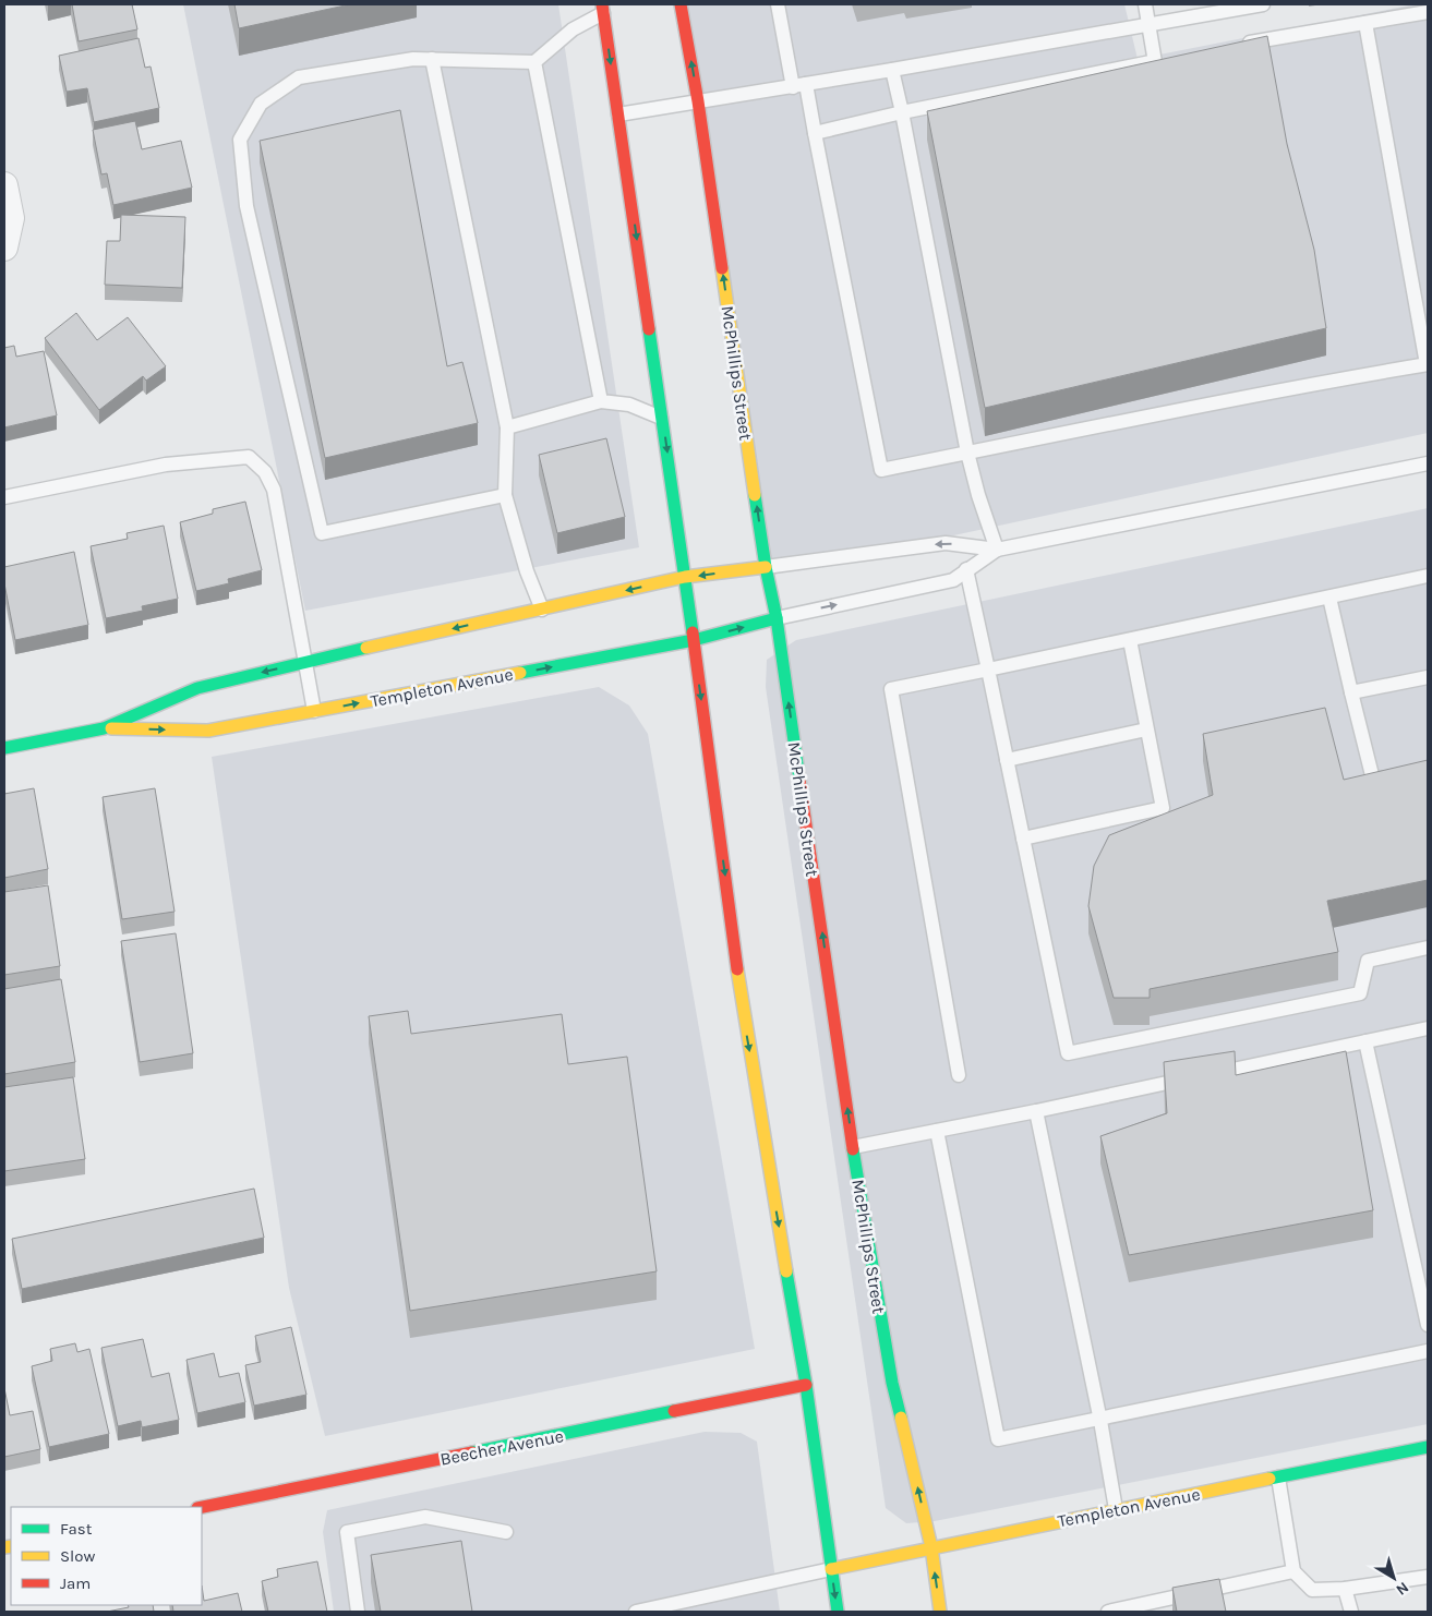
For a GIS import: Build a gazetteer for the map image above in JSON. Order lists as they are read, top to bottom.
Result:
{
  "streets": {
    "main road": ["McPhillips Street", "Templeton Avenue", "Beecher Avenue"]
  },
  "crossings": [
    ["McPhillips Street", "Templeton Avenue"]
  ],
  "legend": ["Fast", "Slow", "Jam"],
  "north": "bottom right"
}
